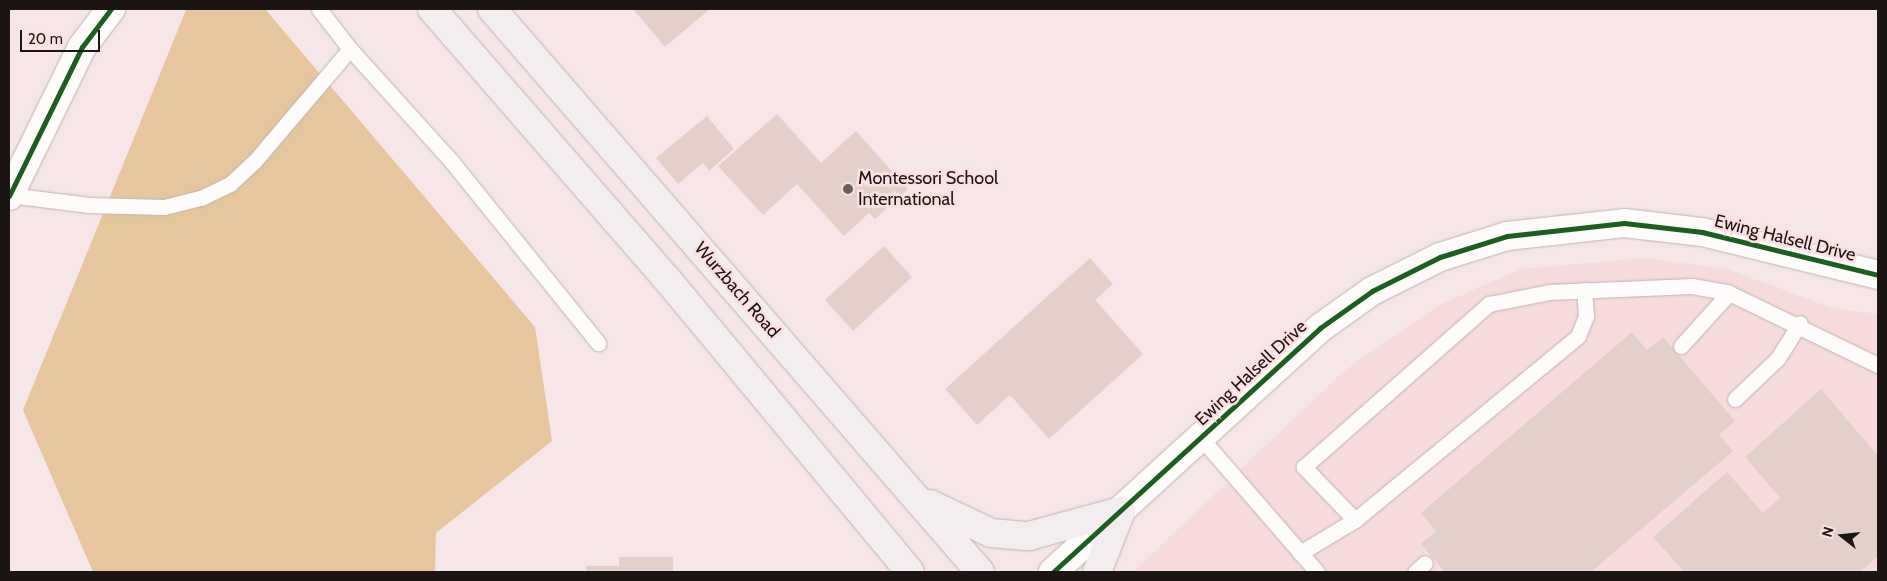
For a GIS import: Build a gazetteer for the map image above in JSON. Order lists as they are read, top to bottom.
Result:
{
  "streets": {
    "main road": ["Wurzbach Road"],
    "street": ["Ewing Halsell Drive"]
  },
  "places": ["Montessori School International"],
  "scale_bar": "20 m",
  "north": "left"
}
